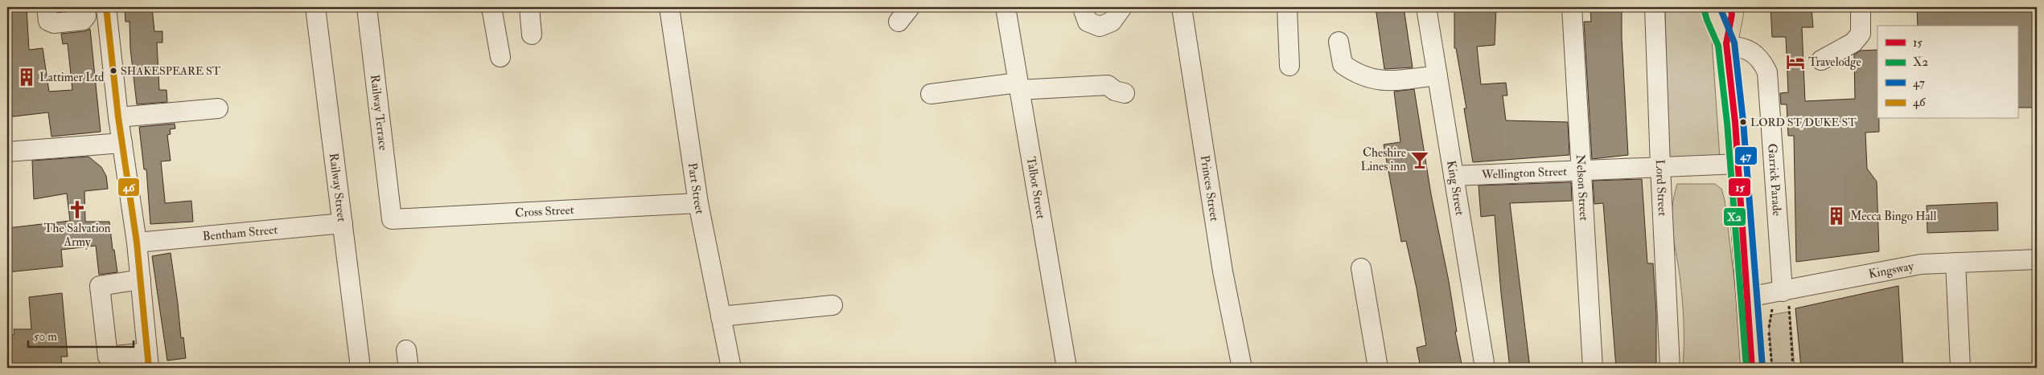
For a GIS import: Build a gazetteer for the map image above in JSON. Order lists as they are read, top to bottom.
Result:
{
  "streets": {
    "street": [
      "Railway Terrace",
      "Wellington Street",
      "Garrick Parade",
      "Railway Street",
      "Talbot Street",
      "Part Street",
      "Princes Street",
      "King Street",
      "Nelson Street",
      "Lord Street",
      "Cross Street",
      "Bentham Street",
      "Kingsway"
    ]
  },
  "crossings": [
    ["Railway Terrace", "Cross Street"],
    ["Wellington Street", "King Street"],
    ["Wellington Street", "Nelson Street"],
    ["Wellington Street", "Lord Street"],
    ["Garrick Parade", "Kingsway"],
    ["Railway Street", "Bentham Street"],
    ["Part Street", "Cross Street"]
  ],
  "places": {
    "hotel": ["Travelodge"],
    "other": ["SHAKESPEARE ST", "LORD ST/DUKE ST"],
    "building": ["Lattimer Ltd", "Mecca Bingo Hall"],
    "bar": ["Cheshire Lines inn"],
    "church": ["The Salvation Army"]
  },
  "lines": [
    "transit line 15",
    "transit line 47",
    "transit line 46",
    "transit line X2"
  ],
  "legend": [
    "15",
    "X2",
    "47",
    "46"
  ],
  "scale_bar": "50 m"
}
